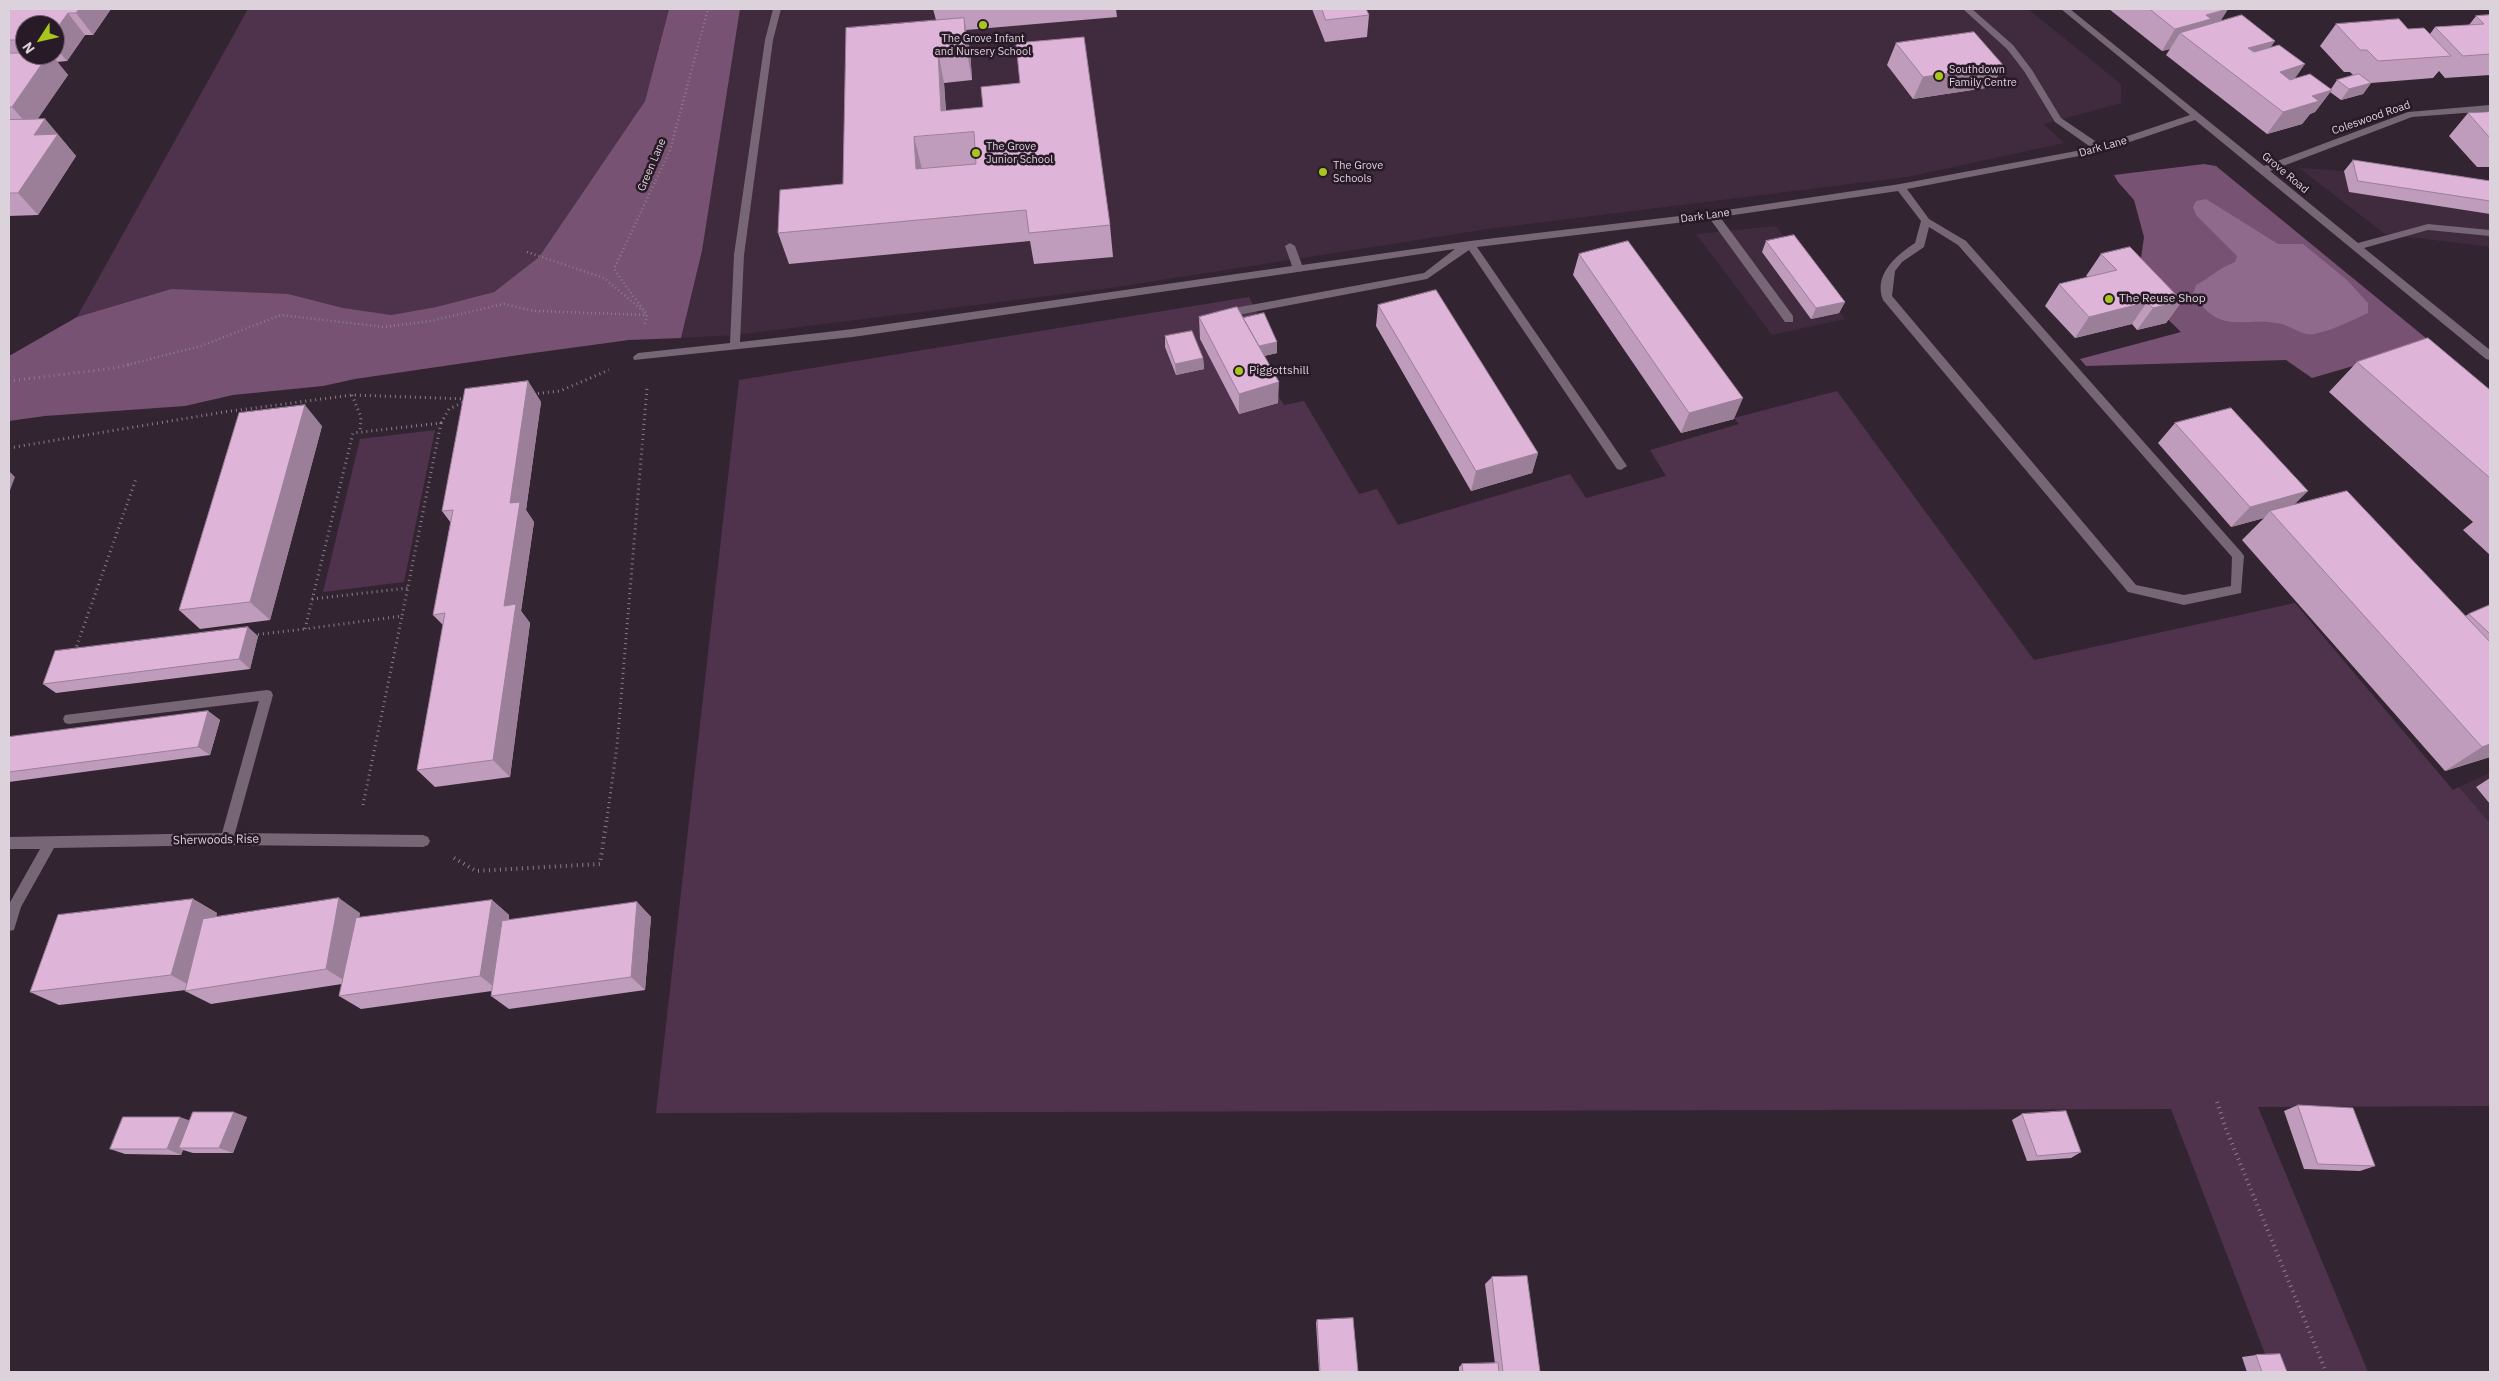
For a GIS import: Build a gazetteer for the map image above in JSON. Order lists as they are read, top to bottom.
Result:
{
  "streets": {
    "street": [
      "Coleswood Road",
      "Dark Lane",
      "Grove Road",
      "Sherwoods Rise"
    ],
    "path": ["Green Lane"]
  },
  "crossings": [
    ["Coleswood Road", "Grove Road"],
    ["Dark Lane", "Grove Road"]
  ],
  "places": [
    "The Grove Infant and Nursery School",
    "Southdown Family Centre",
    "The Grove Junior School",
    "The Grove Schools",
    "The Reuse Shop",
    "Piggottshill"
  ],
  "north": "bottom left"
}
